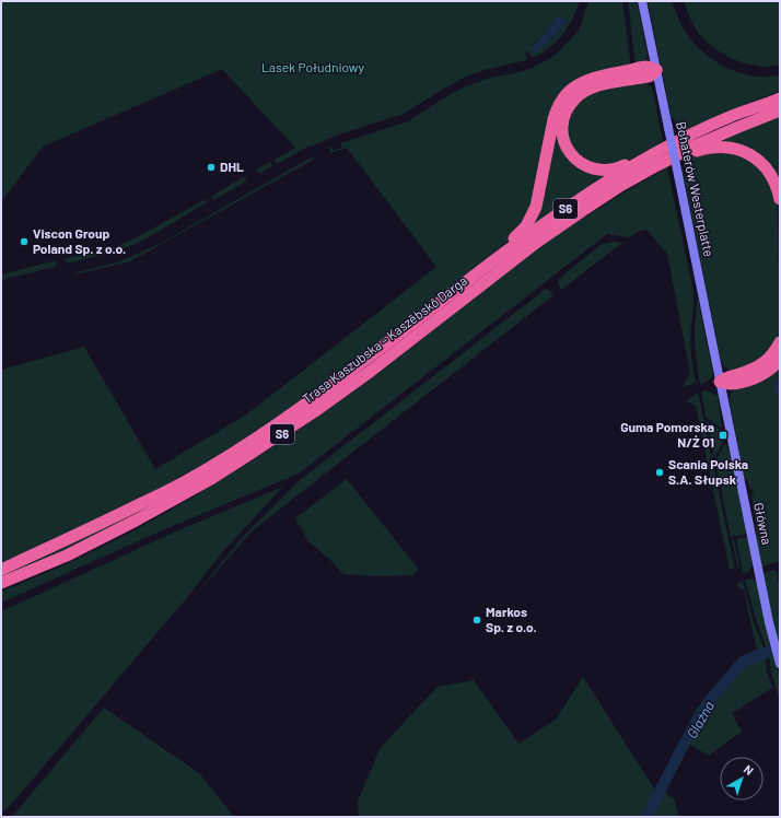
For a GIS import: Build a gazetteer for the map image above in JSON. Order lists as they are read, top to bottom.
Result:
{
  "streets": {
    "highway": ["S6", "Trasa Kaszubska – Kaszëbskô Darga"],
    "main road": ["Bohaterów Westerplatte", "Główna"]
  },
  "crossings": [
    ["Bohaterów Westerplatte", "Główna"]
  ],
  "water": ["Glaźna"],
  "parks": ["Lasek Południowy"],
  "places": {
    "other": [
      "DHL",
      "Viscon Group Poland Sp. z o.o.",
      "Scania Polska S.A. Słupsk",
      "Markos Sp. z o.o."
    ],
    "transit": ["Guma Pomorska N/Ż 01"]
  },
  "north": "top right"
}
